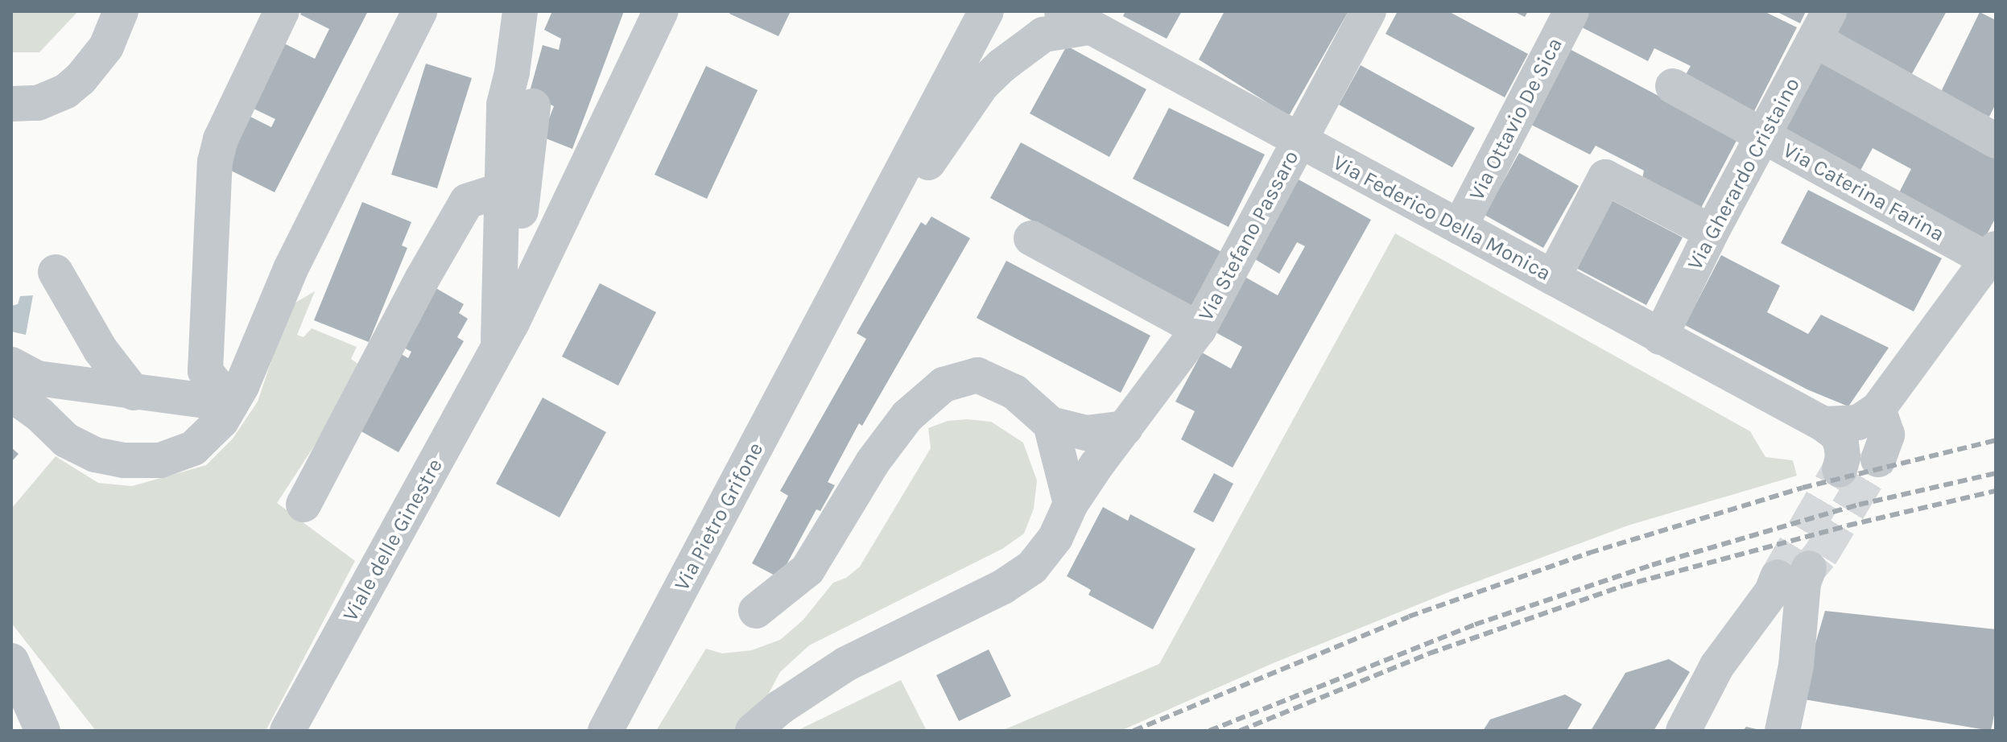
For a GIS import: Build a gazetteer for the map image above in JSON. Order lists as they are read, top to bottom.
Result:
{
  "streets": {
    "street": [
      "Via Ottavio De Sica",
      "Via Gherardo Cristaino",
      "Via Caterina Farina",
      "Via Federico Della Monica",
      "Via Stefano Passaro",
      "Via Pietro Grifone",
      "Viale delle Ginestre"
    ]
  },
  "crossings": [
    ["Via Ottavio De Sica", "Via Federico Della Monica"],
    ["Via Gherardo Cristaino", "Via Caterina Farina"],
    ["Via Gherardo Cristaino", "Via Federico Della Monica"],
    ["Via Federico Della Monica", "Via Stefano Passaro"],
    ["Via Federico Della Monica", "Via Pietro Grifone"]
  ]
}
